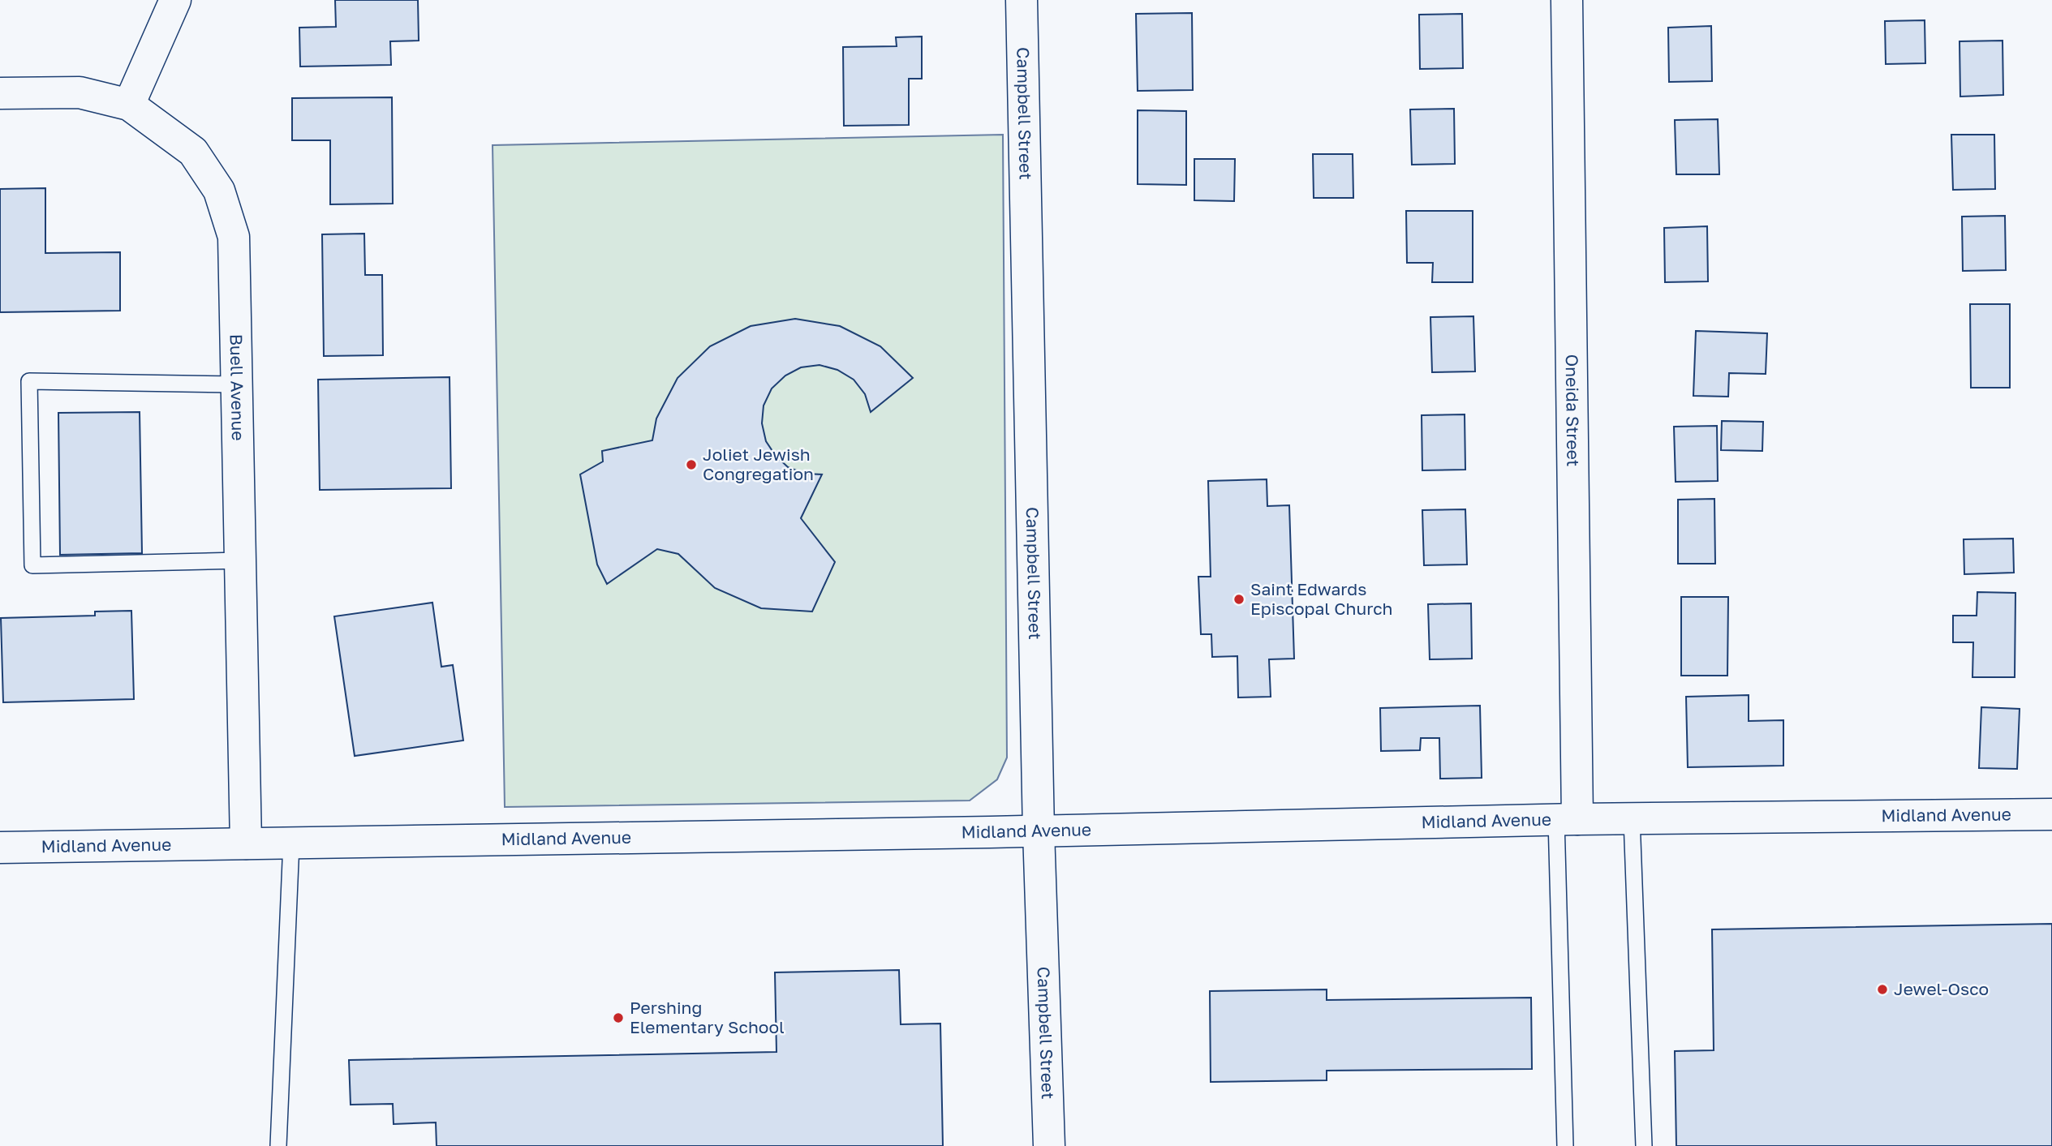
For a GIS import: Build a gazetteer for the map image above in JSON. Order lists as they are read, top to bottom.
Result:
{
  "streets": {
    "street": [
      "Campbell Street",
      "Buell Avenue",
      "Oneida Street",
      "Midland Avenue"
    ]
  },
  "crossings": [
    ["Campbell Street", "Midland Avenue"],
    ["Buell Avenue", "Midland Avenue"],
    ["Oneida Street", "Midland Avenue"]
  ],
  "places": [
    "Joliet Jewish Congregation",
    "Saint Edwards Episcopal Church",
    "Jewel-Osco",
    "Pershing Elementary School"
  ]
}
